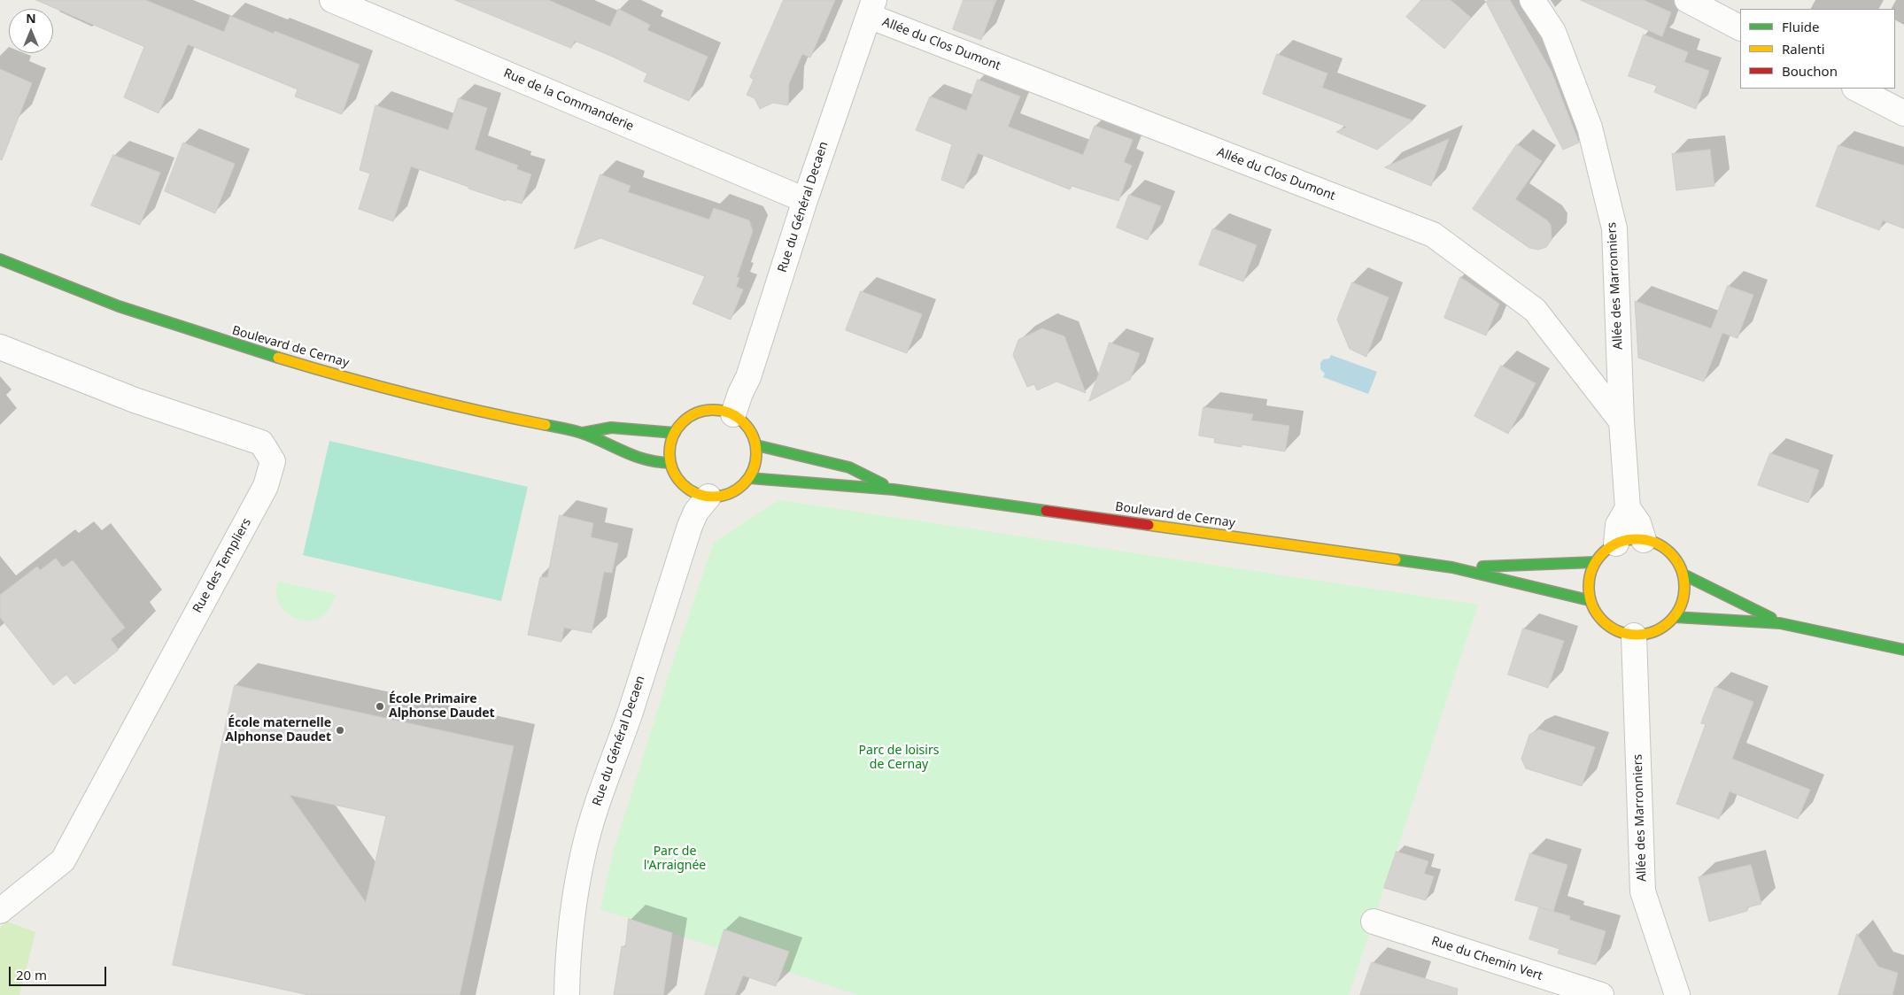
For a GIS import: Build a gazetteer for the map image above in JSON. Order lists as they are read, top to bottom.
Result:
{
  "streets": {
    "street": [
      "Allée du Clos Dumont",
      "Rue de la Commanderie",
      "Rue du Général Decaen",
      "Allée des Marronniers",
      "Boulevard de Cernay",
      "Rue des Templiers",
      "Rue du Chemin Vert"
    ]
  },
  "crossings": [
    ["Allée du Clos Dumont", "Rue du Général Decaen"],
    ["Allée du Clos Dumont", "Allée des Marronniers"],
    ["Rue de la Commanderie", "Rue du Général Decaen"],
    ["Rue du Général Decaen", "Boulevard de Cernay"],
    ["Allée des Marronniers", "Boulevard de Cernay"]
  ],
  "parks": ["Parc de loisirs de Cernay", "Parc de l'Arraignée"],
  "places": ["École Primaire Alphonse Daudet", "École maternelle Alphonse Daudet"],
  "legend": ["Fluide", "Ralenti", "Bouchon"],
  "scale_bar": "20 m",
  "north": "top"
}
